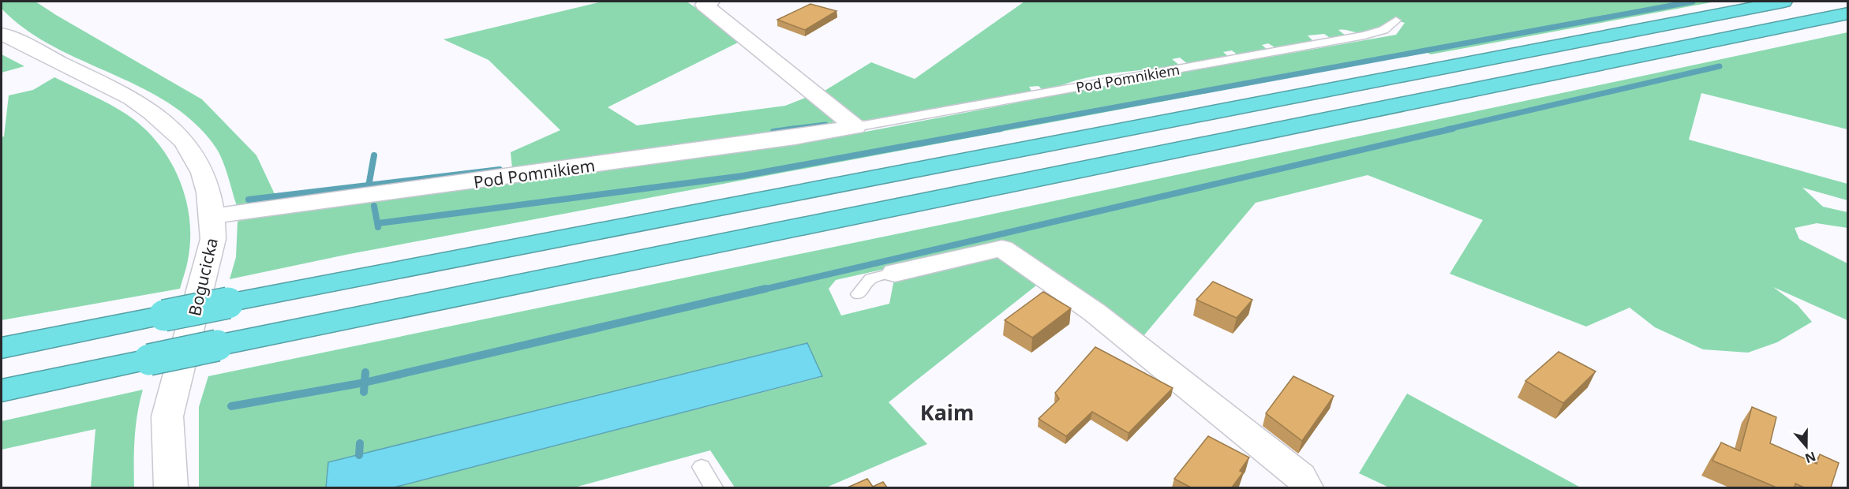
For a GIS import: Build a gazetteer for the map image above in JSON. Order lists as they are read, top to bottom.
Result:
{
  "streets": {
    "street": ["Pod Pomnikiem", "Bogucicka"]
  },
  "crossings": [
    ["Pod Pomnikiem", "Bogucicka"]
  ],
  "districts": ["Kaim"],
  "north": "bottom"
}
